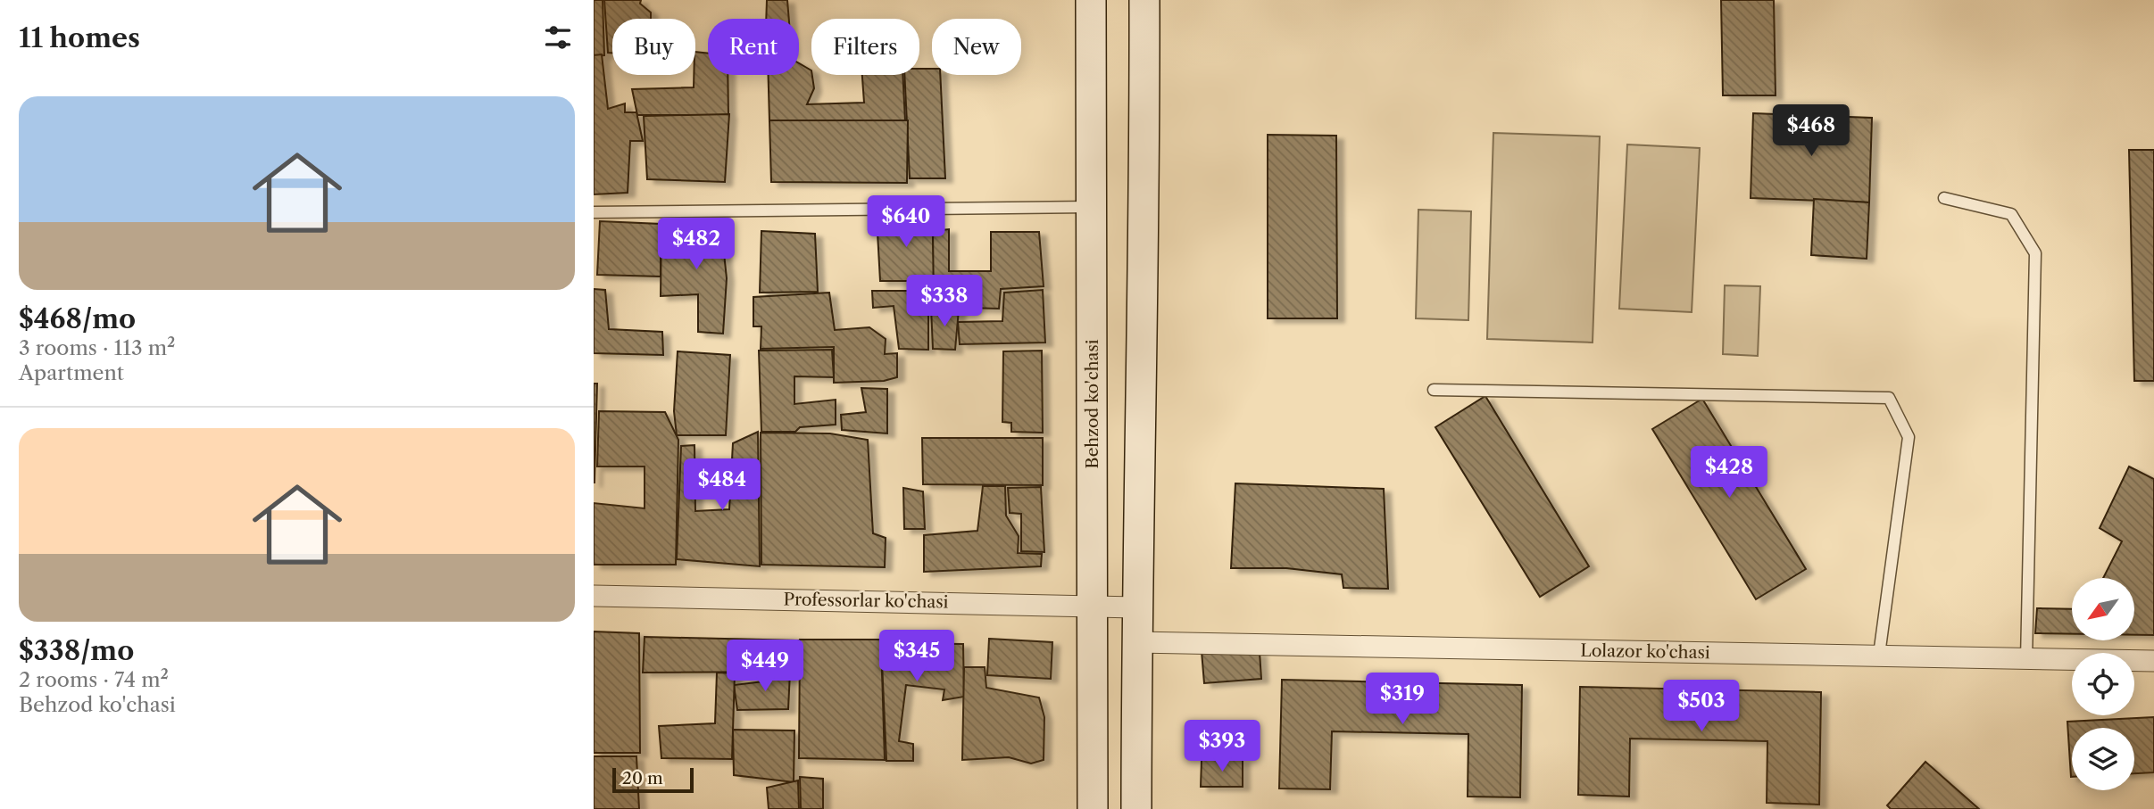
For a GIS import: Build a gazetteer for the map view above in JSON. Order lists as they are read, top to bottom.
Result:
{
  "streets": {
    "street": ["Behzod ko'chasi", "Professorlar ko'chasi", "Lolazor ko'chasi"]
  },
  "crossings": [
    ["Behzod ko'chasi", "Professorlar ko'chasi"]
  ],
  "scale_bar": "20 m",
  "north": "bottom left",
  "page": {
    "heading": "11 homes",
    "chip": [
      "Buy",
      "Rent",
      "Filters",
      "New"
    ],
    "list": [
      {
        "name": "$468/mo",
        "note": "3 rooms · 113 m² · Apartment"
      },
      {
        "name": "$338/mo",
        "note": "2 rooms · 74 m² · Behzod ko'chasi"
      }
    ],
    "price": [
      "$468",
      "$640",
      "$482",
      "$338",
      "$428",
      "$484",
      "$345",
      "$449",
      "$319",
      "$503",
      "$393"
    ],
    "scale": "20 m"
  }
}
